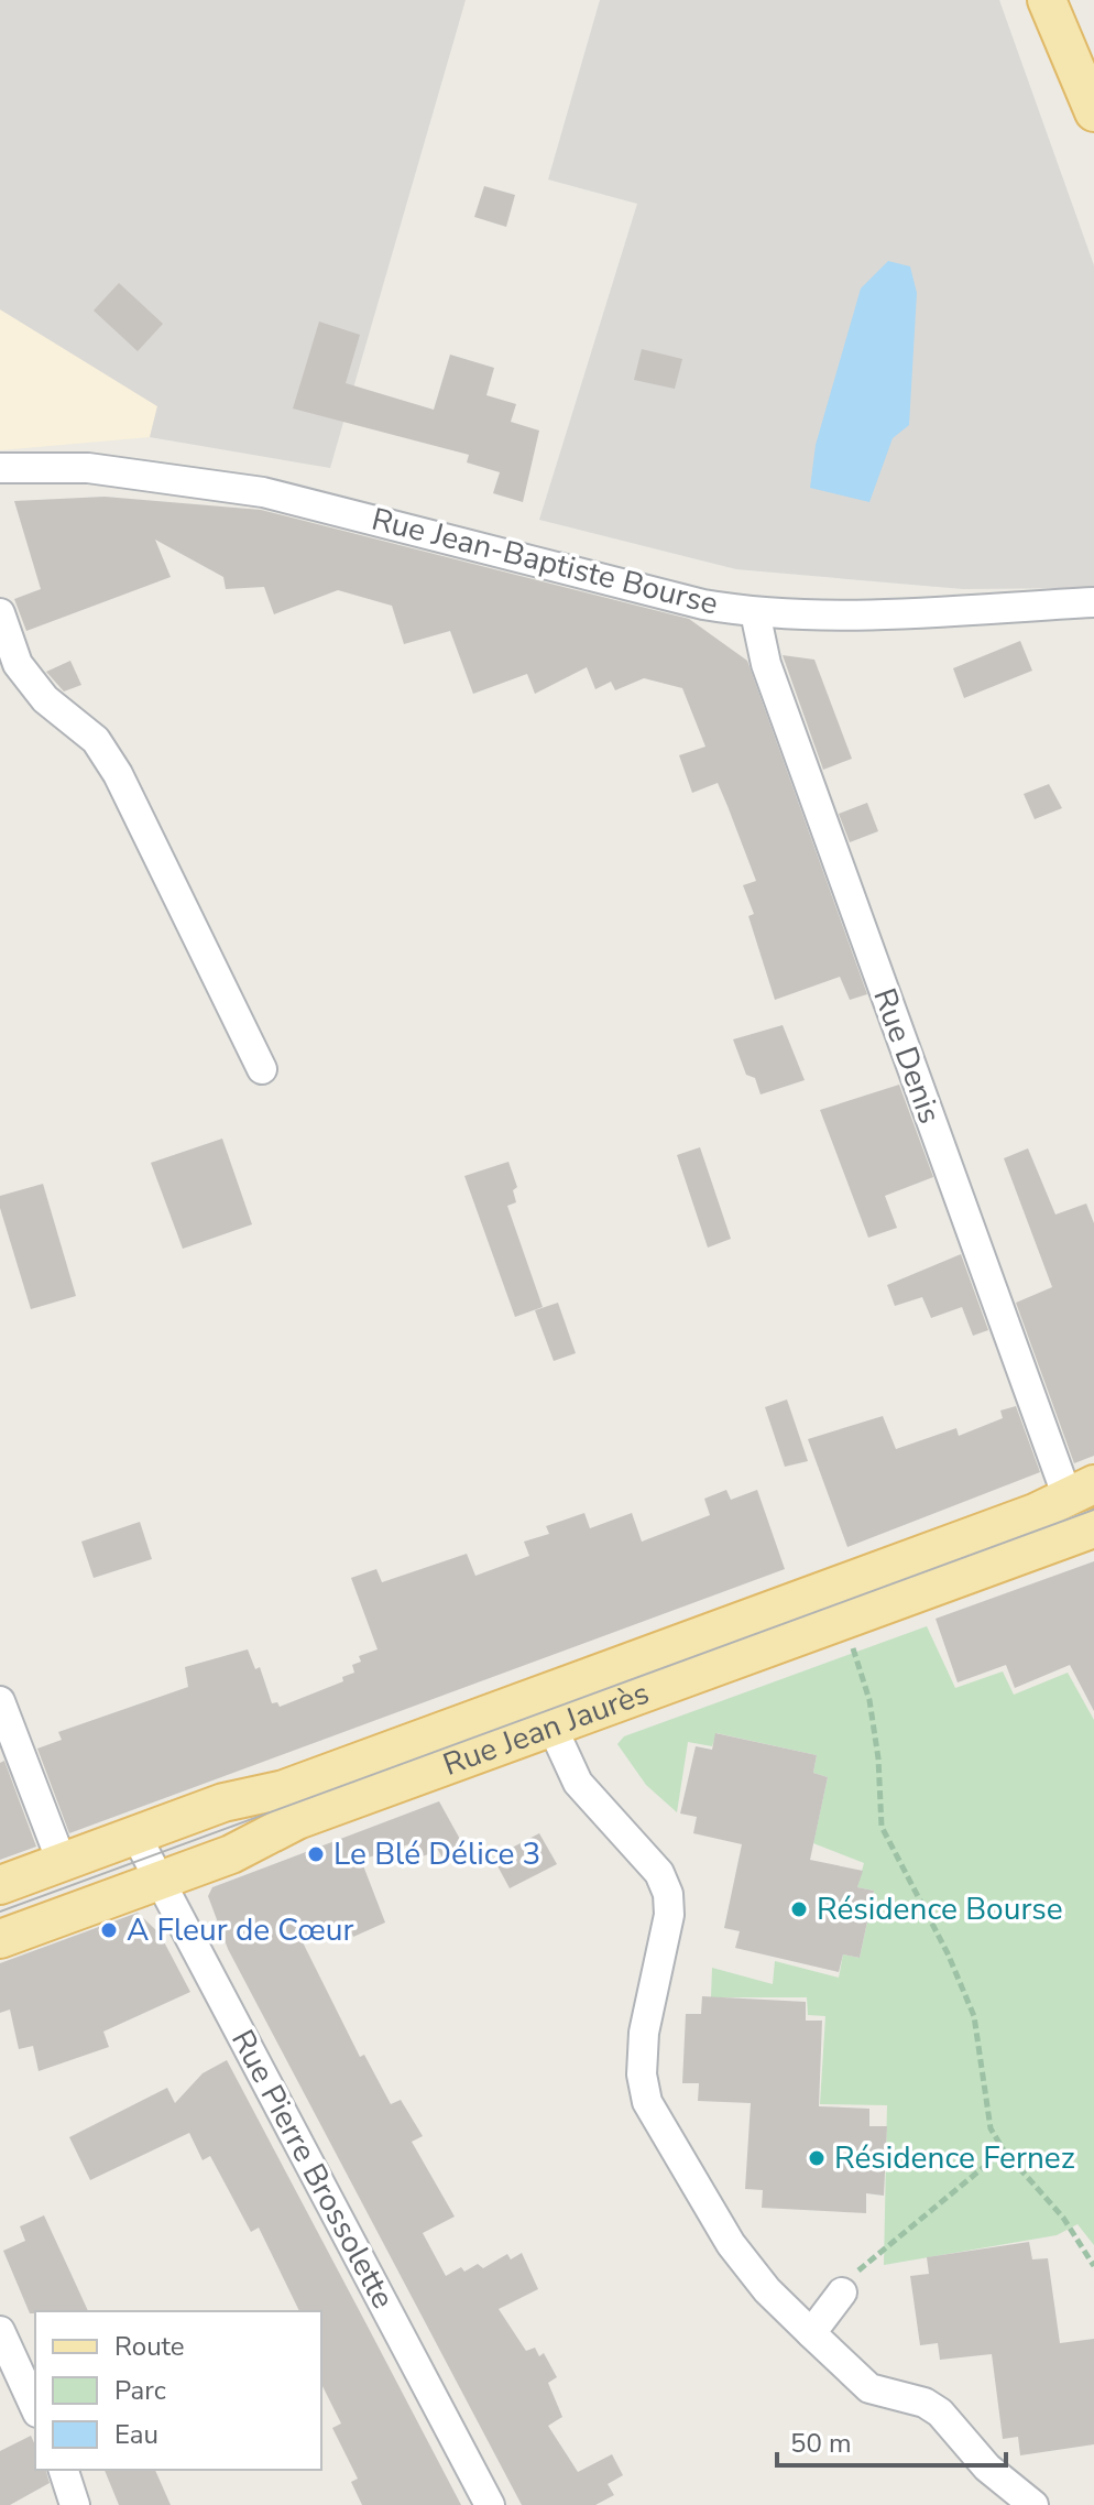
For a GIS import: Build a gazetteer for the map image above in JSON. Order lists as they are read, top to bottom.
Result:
{
  "streets": {
    "main road": ["Rue Jean Jaurès"],
    "street": ["Rue Jean-Baptiste Bourse", "Rue Denis", "Rue Pierre Brossolette"]
  },
  "crossings": [
    ["Rue Jean-Baptiste Bourse", "Rue Denis"],
    ["Rue Denis", "Rue Jean Jaurès"],
    ["Rue Jean Jaurès", "Rue Pierre Brossolette"]
  ],
  "places": [
    "Le Blé Délice 3",
    "Résidence Bourse",
    "A Fleur de Cœur",
    "Résidence Fernez"
  ],
  "legend": ["Route", "Parc", "Eau"],
  "scale_bar": "50 m"
}
